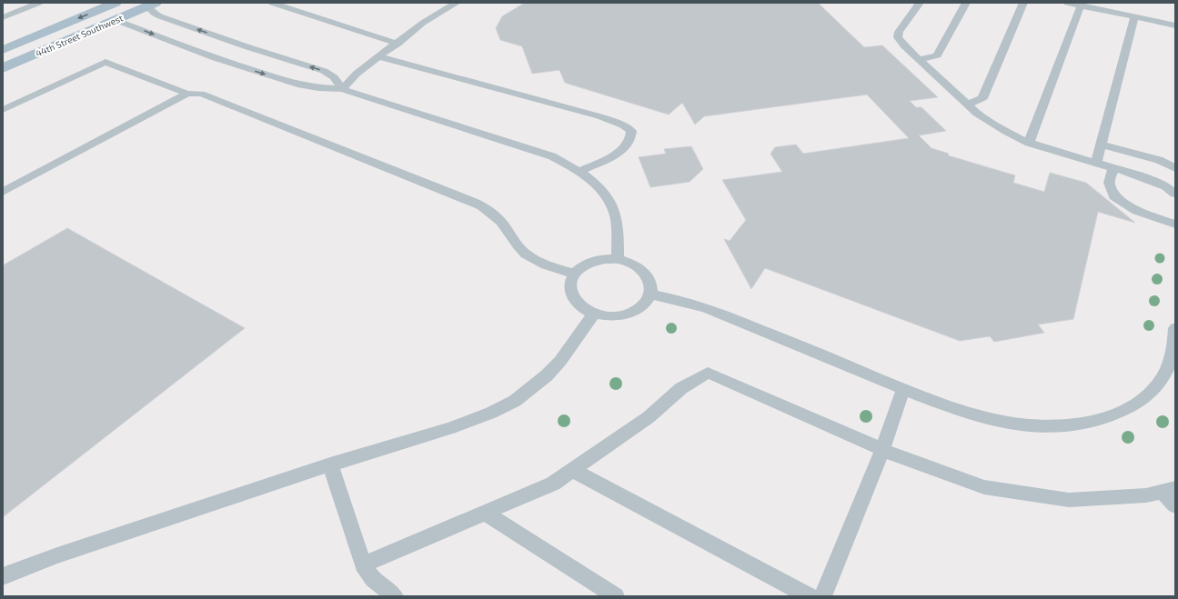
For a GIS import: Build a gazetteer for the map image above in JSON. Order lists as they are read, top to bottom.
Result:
{
  "streets": {
    "main road": ["44th Street Southwest"]
  }
}
